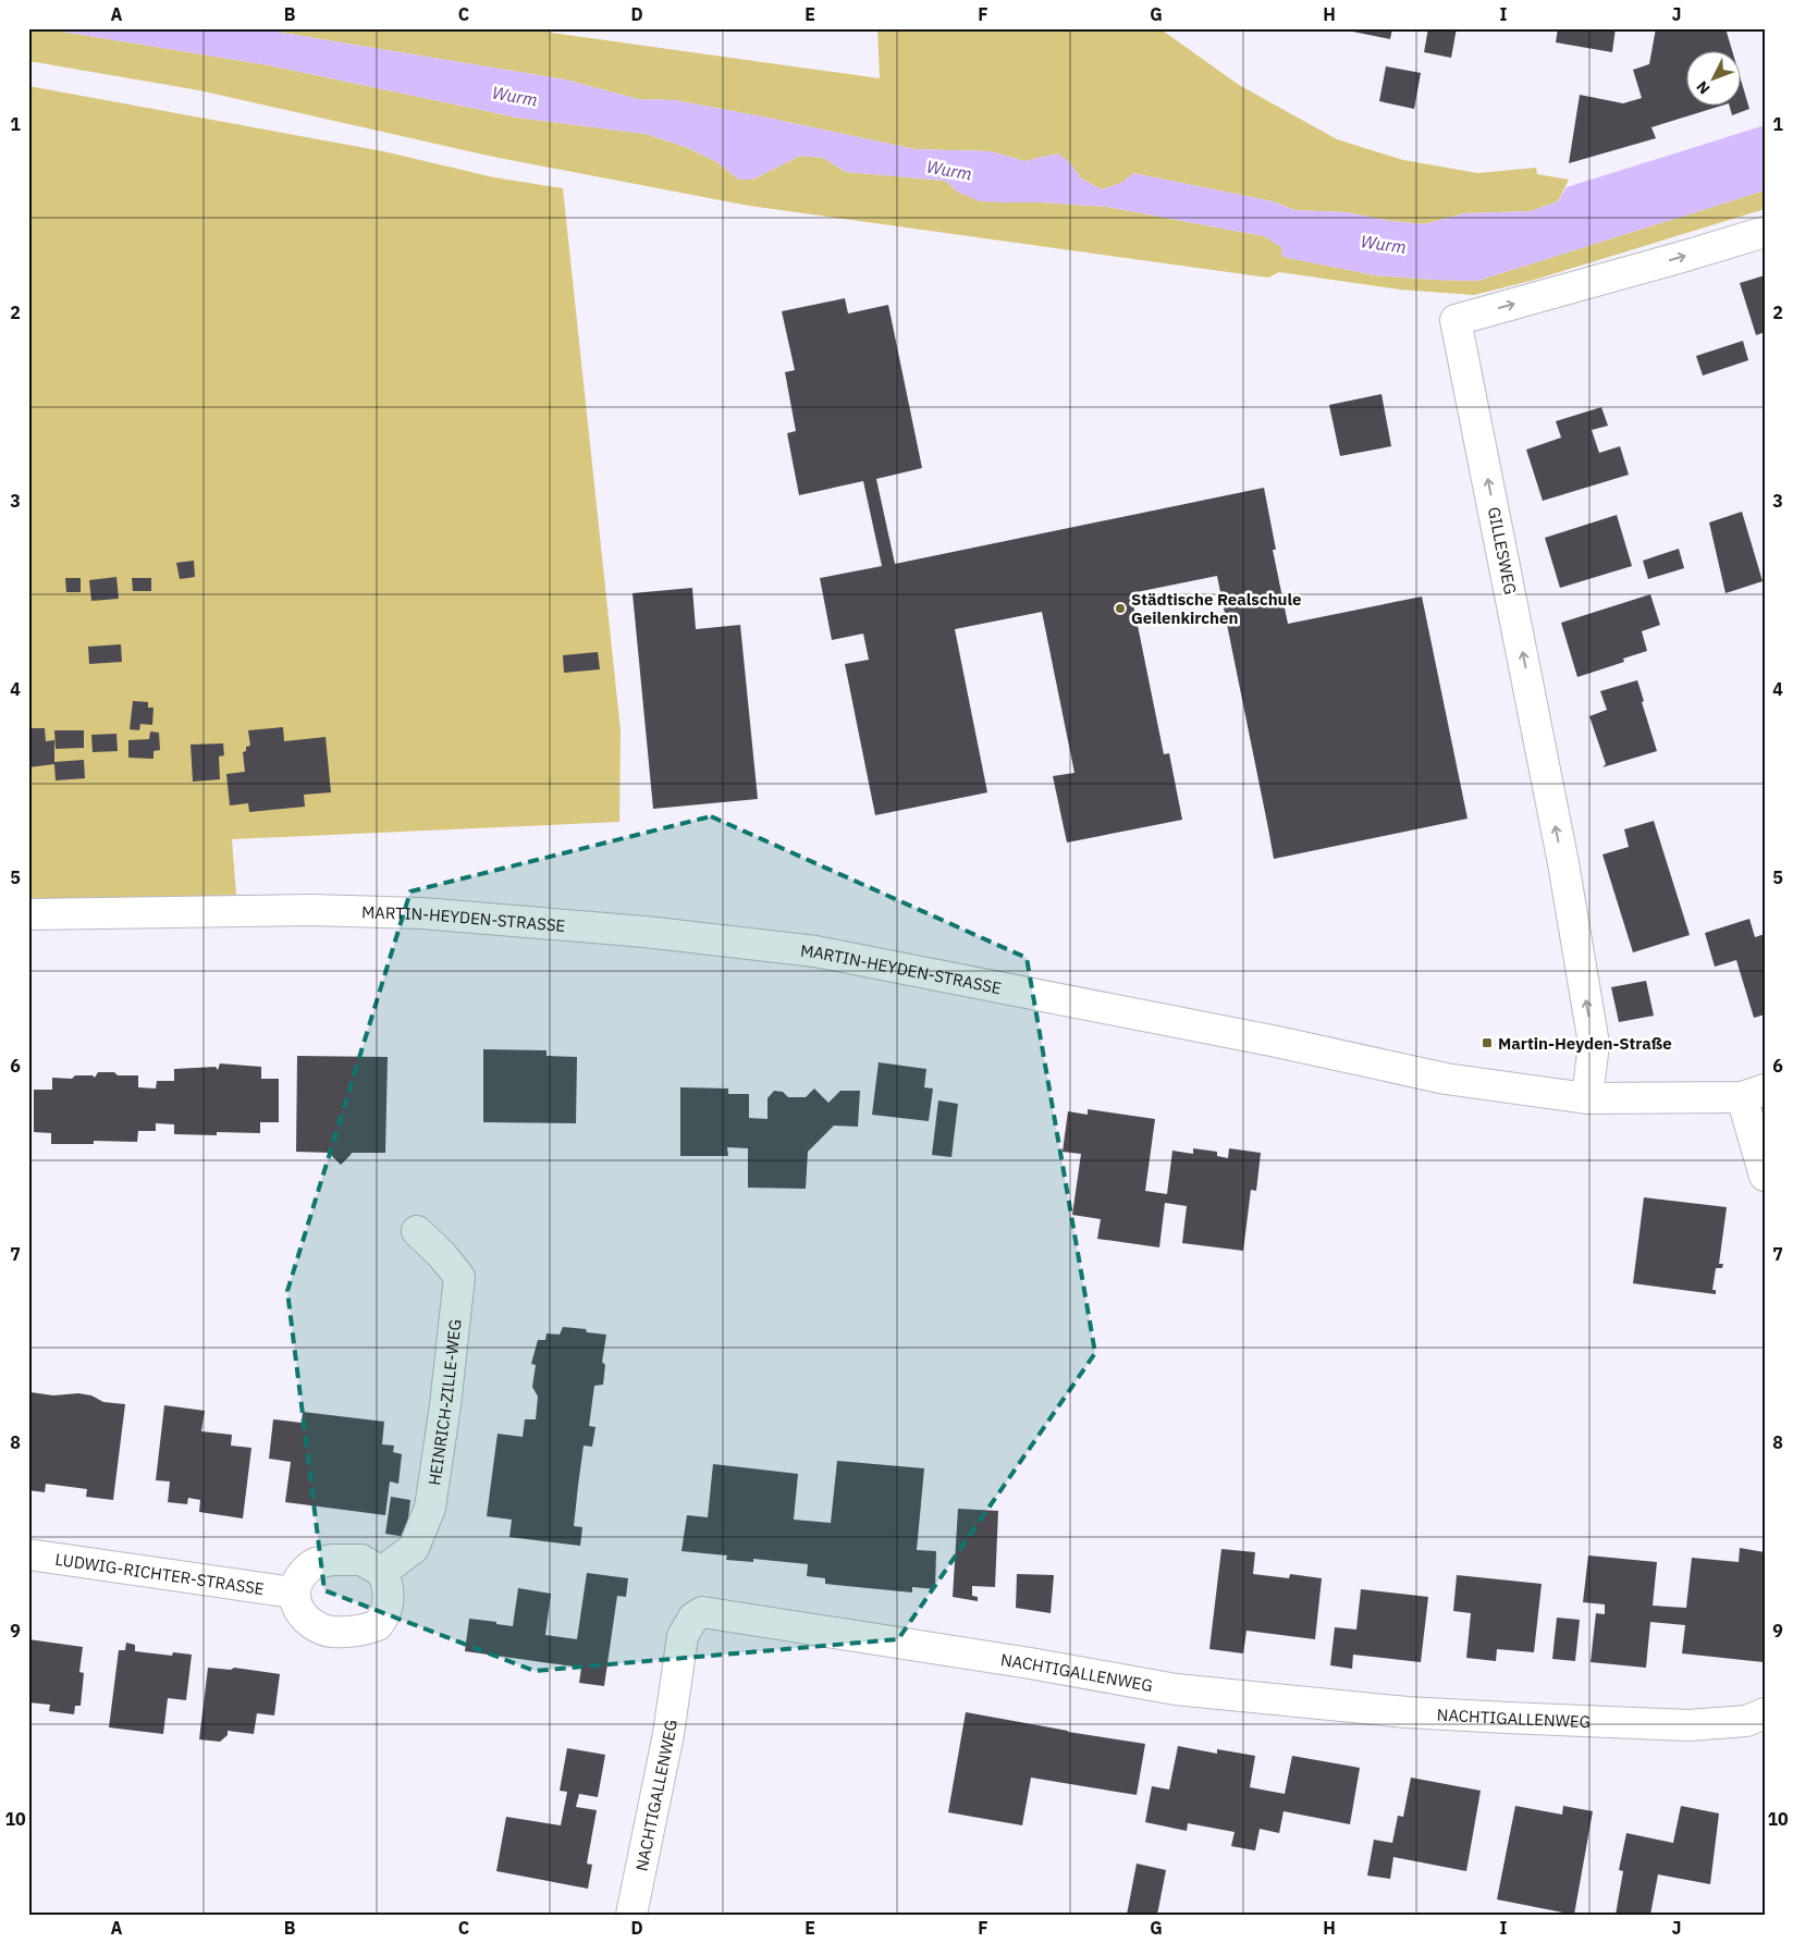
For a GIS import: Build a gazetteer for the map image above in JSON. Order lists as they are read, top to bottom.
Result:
{
  "streets": {
    "street": [
      "GILLESWEG",
      "MARTIN-HEYDEN-STRASSE",
      "HEINRICH-ZILLE-WEG",
      "LUDWIG-RICHTER-STRASSE",
      "NACHTIGALLENWEG"
    ]
  },
  "crossings": [
    ["GILLESWEG", "MARTIN-HEYDEN-STRASSE"],
    ["HEINRICH-ZILLE-WEG", "LUDWIG-RICHTER-STRASSE"]
  ],
  "water": ["Wurm"],
  "places": {
    "other": ["Städtische Realschule Geilenkirchen"],
    "transit": ["Martin-Heyden-Straße"]
  },
  "north": "bottom left",
  "grid": {
    "columns": [
      "A",
      "B",
      "C",
      "D",
      "E",
      "F",
      "G",
      "H",
      "I",
      "J"
    ],
    "rows": [
      "1",
      "2",
      "3",
      "4",
      "5",
      "6",
      "7",
      "8",
      "9",
      "10"
    ]
  }
}
